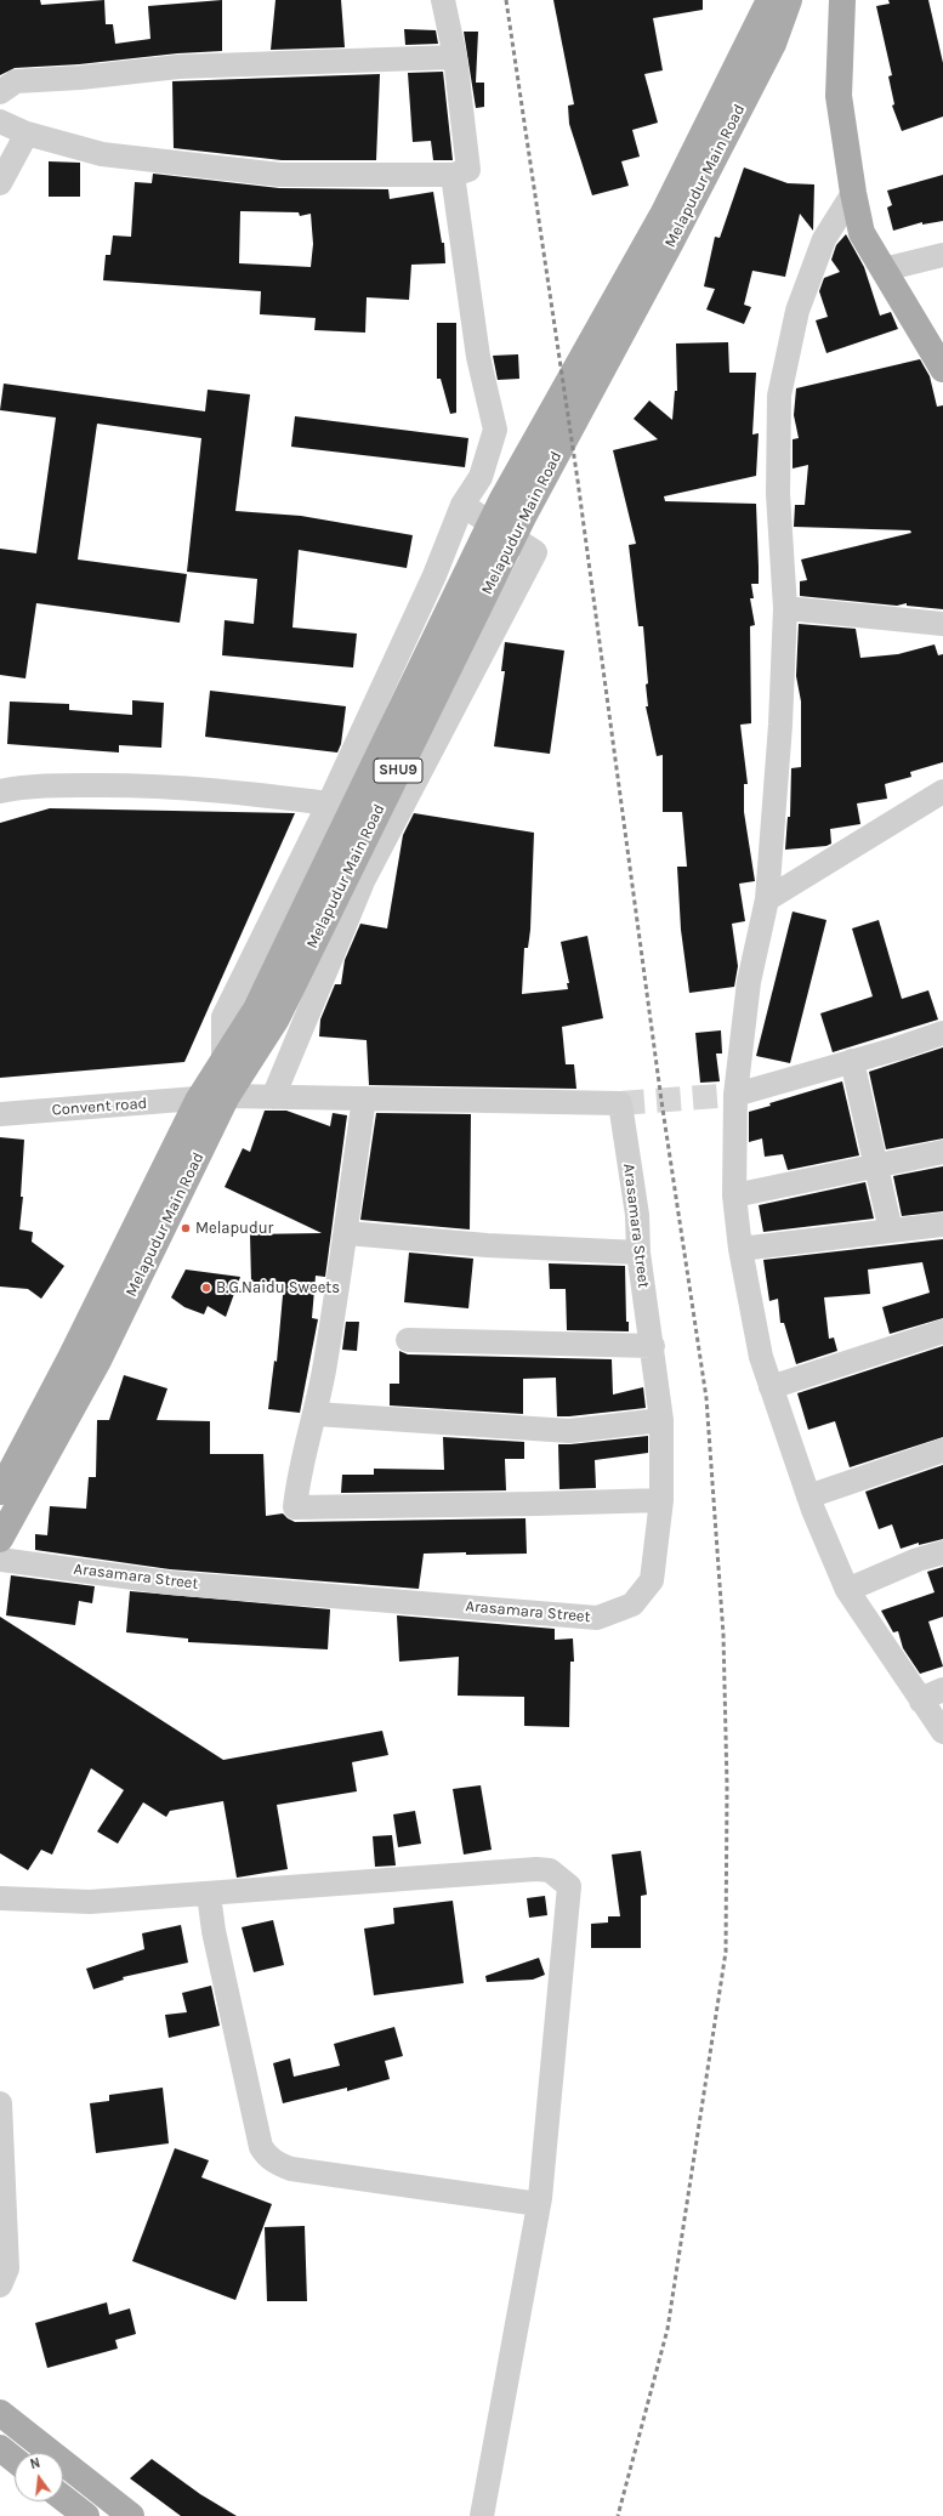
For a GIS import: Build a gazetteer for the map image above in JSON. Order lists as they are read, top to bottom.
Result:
{
  "streets": {
    "main road": ["Melapudur Main Road", "SHU9"],
    "street": ["Convent road", "Arasamara Street"]
  },
  "crossings": [
    ["Melapudur Main Road", "Convent road"],
    ["Convent road", "Arasamara Street"]
  ],
  "places": ["Melapudur", "B.G.Naidu Sweets"],
  "north": "top"
}
